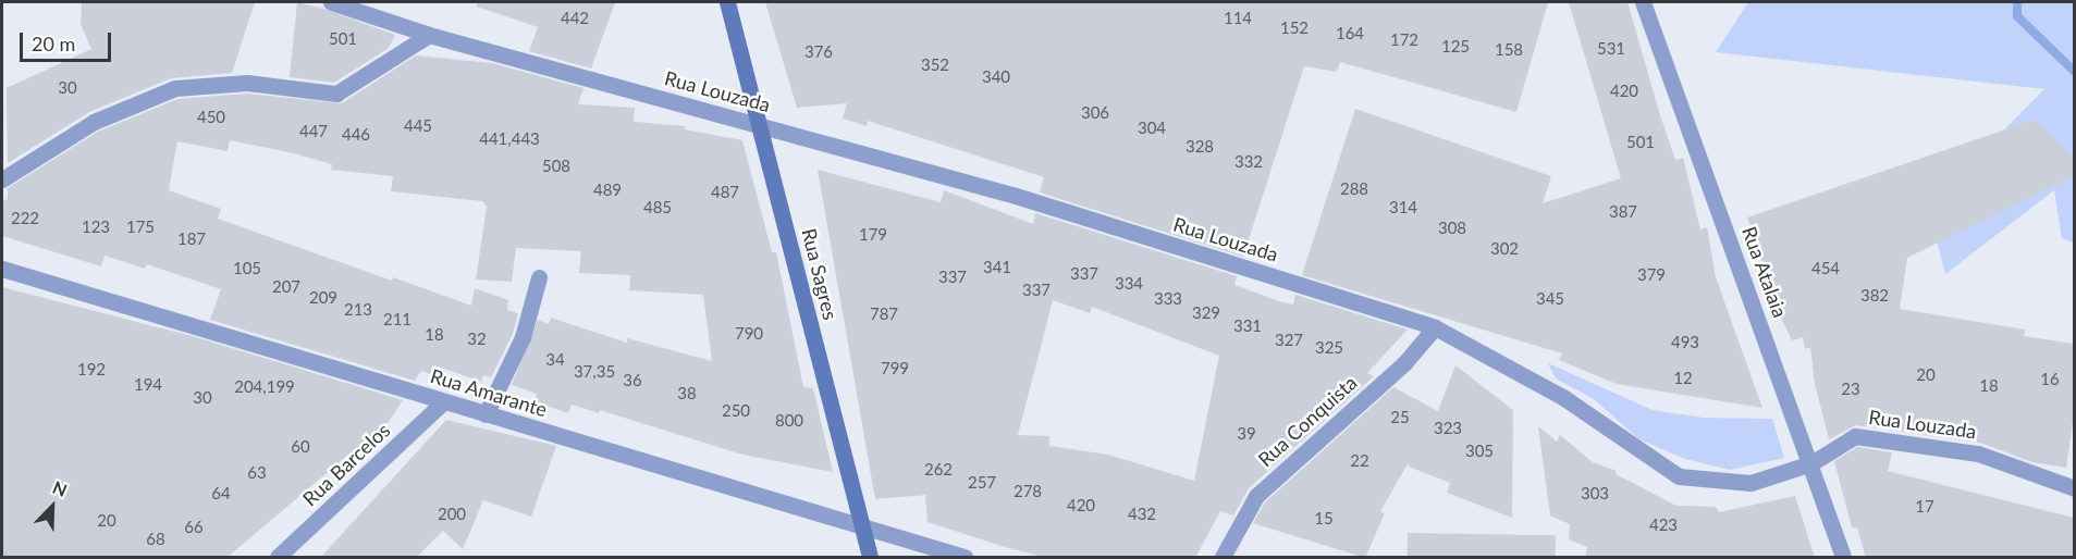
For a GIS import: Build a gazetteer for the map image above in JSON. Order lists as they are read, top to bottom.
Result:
{
  "streets": {
    "street": [
      "Rua Louzada",
      "Rua Atalaia",
      "Rua Sagres",
      "Rua Amarante",
      "Rua Conquista",
      "Rua Barcelos"
    ]
  },
  "crossings": [
    ["Rua Louzada", "Rua Atalaia"],
    ["Rua Louzada", "Rua Sagres"],
    ["Rua Louzada", "Rua Conquista"],
    ["Rua Sagres", "Rua Amarante"],
    ["Rua Amarante", "Rua Barcelos"]
  ],
  "house_numbers": [
    "442",
    "114",
    "152",
    "164",
    "501",
    "172",
    "125",
    "531",
    "158",
    "376",
    "352",
    "340",
    "30",
    "420",
    "306",
    "450",
    "445",
    "304",
    "447",
    "446",
    "441,443",
    "501",
    "328",
    "332",
    "508",
    "288",
    "489",
    "487",
    "485",
    "314",
    "387",
    "222",
    "123",
    "175",
    "308",
    "179",
    "187",
    "302",
    "341",
    "105",
    "454",
    "337",
    "379",
    "337",
    "334",
    "207",
    "337",
    "382",
    "209",
    "333",
    "345",
    "213",
    "329",
    "787",
    "211",
    "331",
    "790",
    "18",
    "32",
    "327",
    "493",
    "325",
    "34",
    "799",
    "192",
    "37,35",
    "20",
    "12",
    "16",
    "36",
    "194",
    "18",
    "204,199",
    "23",
    "38",
    "30",
    "250",
    "25",
    "800",
    "323",
    "39",
    "60",
    "305",
    "22",
    "262",
    "63",
    "257",
    "278",
    "64",
    "303",
    "420",
    "17",
    "200",
    "432",
    "15",
    "20",
    "423",
    "66",
    "68"
  ],
  "scale_bar": "20 m",
  "north": "top right"
}
